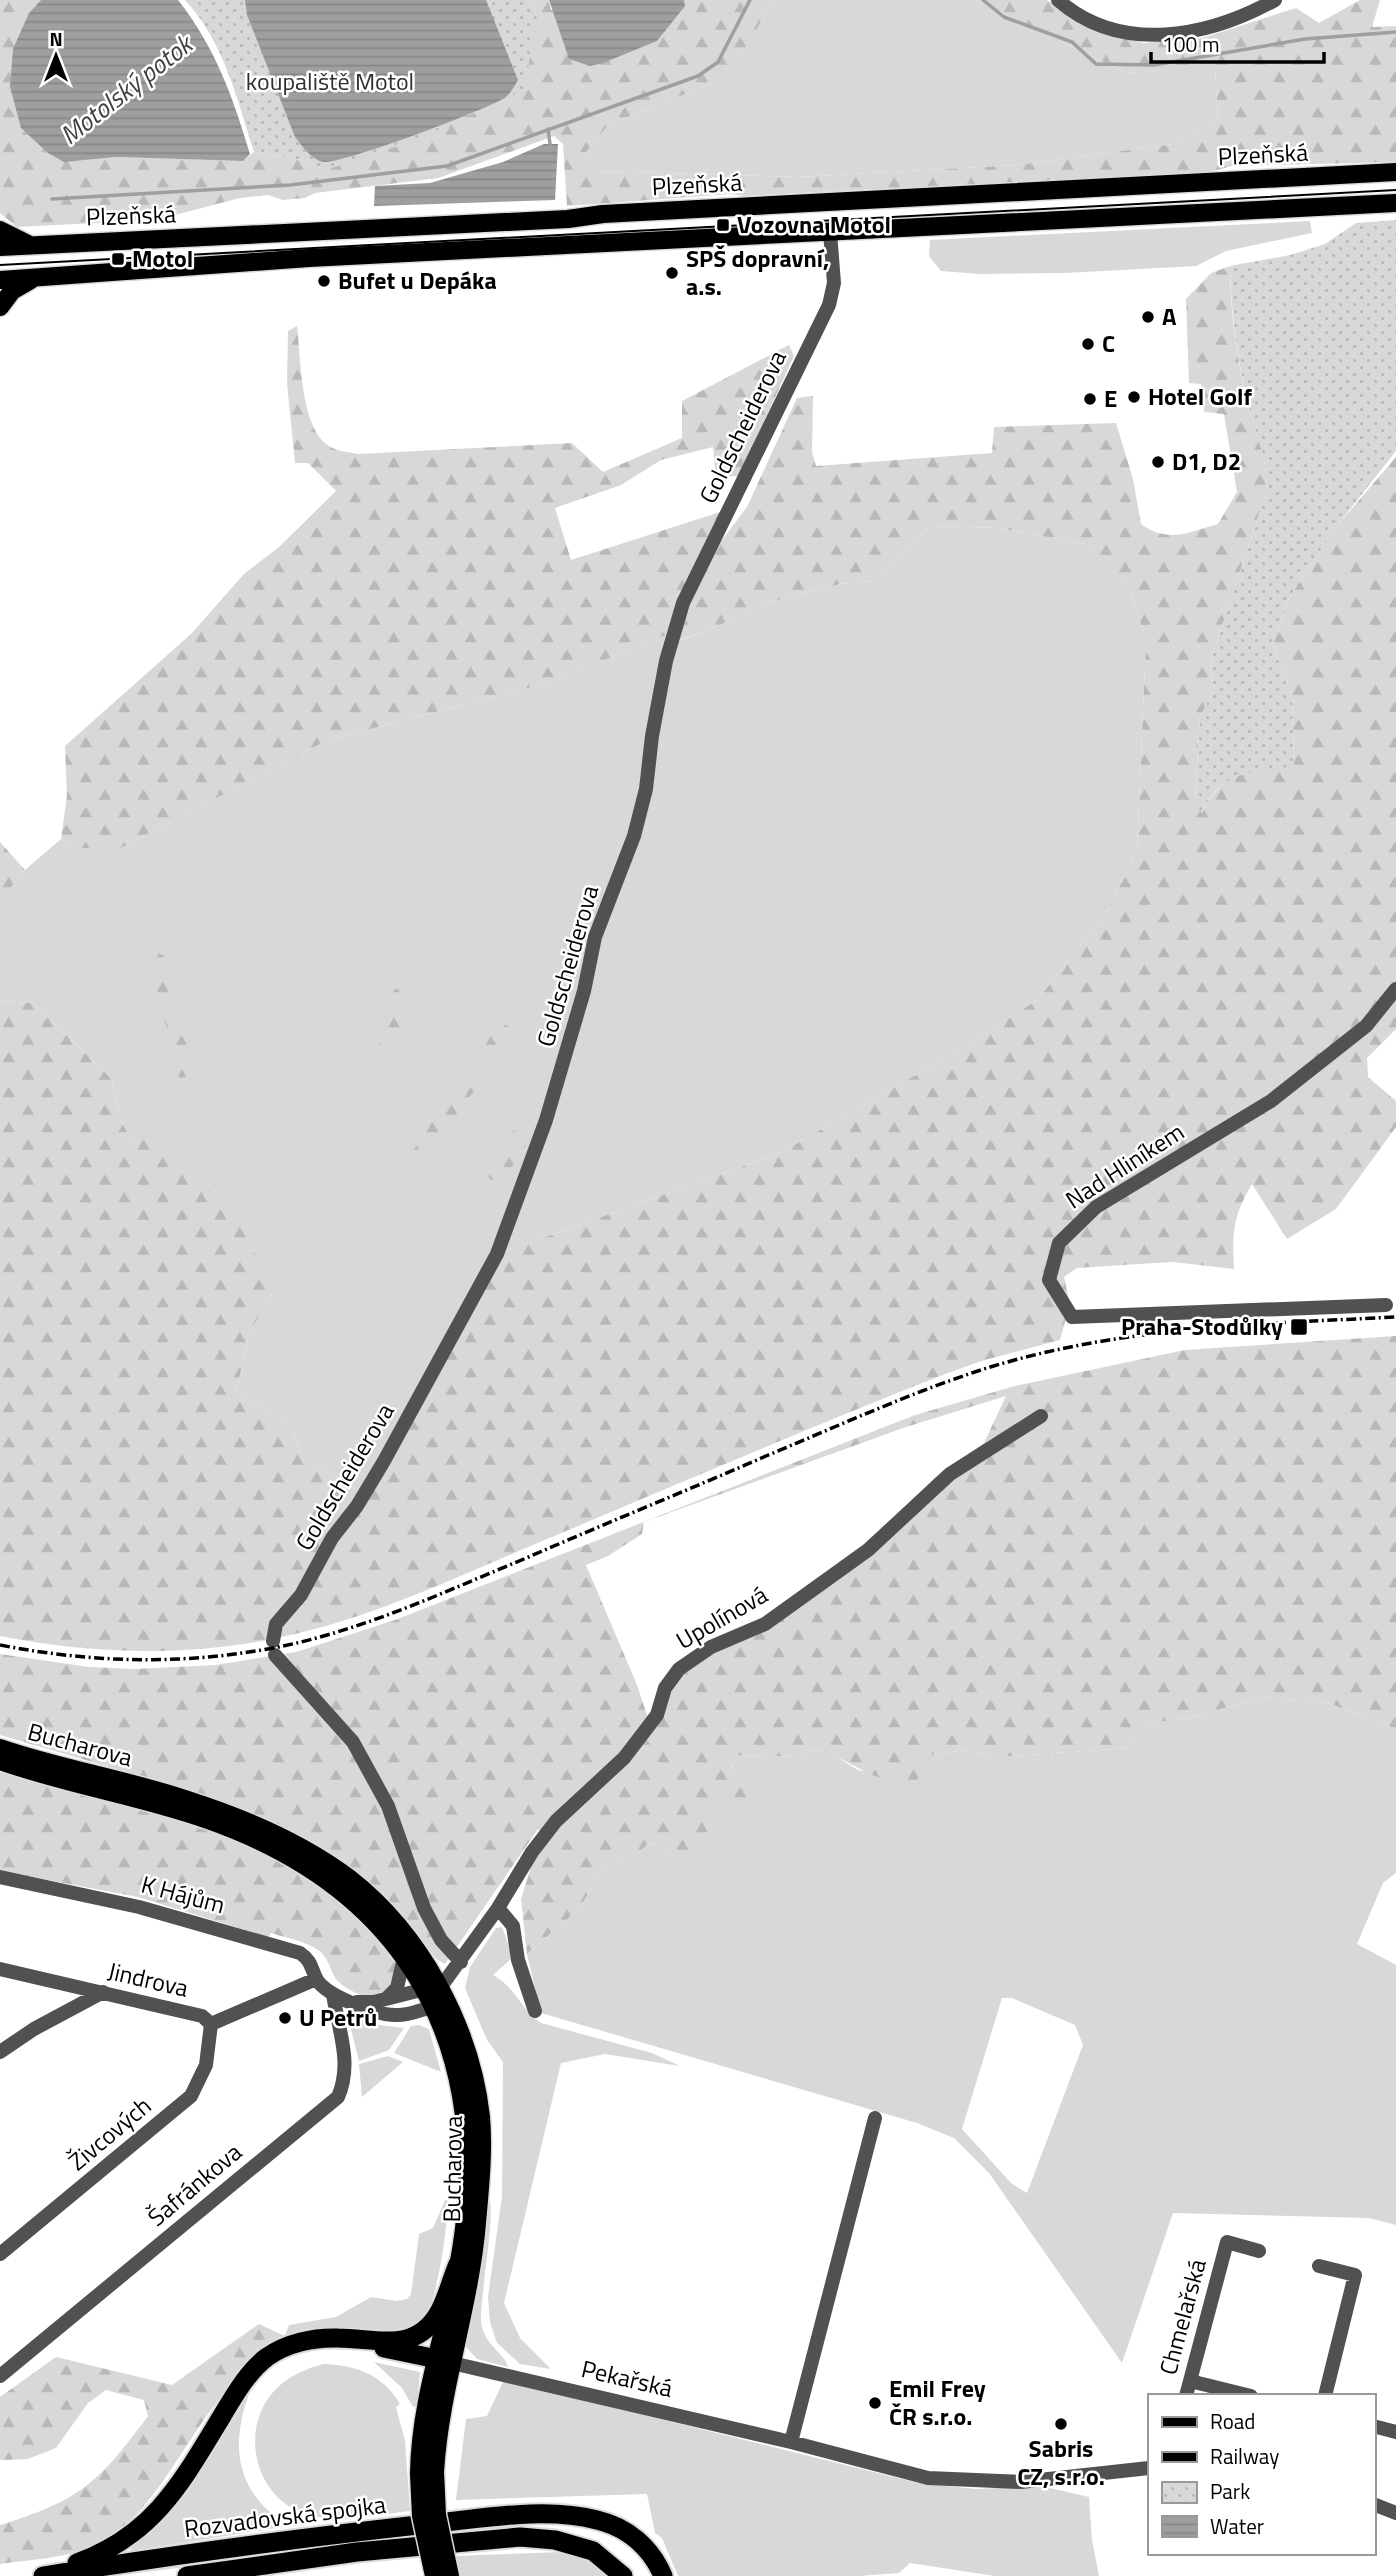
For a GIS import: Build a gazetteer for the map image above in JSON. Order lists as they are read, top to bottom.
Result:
{
  "streets": {
    "highway": ["Rozvadovská spojka"],
    "main road": ["Plzeňská", "Bucharova"],
    "street": [
      "Goldscheiderova",
      "Nad Hliníkem",
      "Upolínová",
      "K Hájům",
      "Jindrova",
      "Živcových",
      "Šafránkova",
      "Chmelařská",
      "Pekařská"
    ]
  },
  "crossings": [
    ["Goldscheiderova", "Upolínová"],
    ["Upolínová", "Bucharova"],
    ["Bucharova", "K Hájům"],
    ["Bucharova", "Pekařská"],
    ["K Hájům", "Jindrova"],
    ["K Hájům", "Šafránkova"],
    ["Jindrova", "Živcových"]
  ],
  "water": ["Motolský potok"],
  "parks": ["koupaliště Motol"],
  "places": {
    "transit": ["Vozovna Motol", "Motol", "Praha-Stodůlky"],
    "other": [
      "SPŠ dopravní, a.s.",
      "Bufet u Depáka",
      "A",
      "C",
      "Hotel Golf",
      "E",
      "D1, D2",
      "U Petrů",
      "Emil Frey ČR s.r.o.",
      "Sabris CZ, s.r.o."
    ]
  },
  "legend": [
    "Road",
    "Railway",
    "Park",
    "Water"
  ],
  "scale_bar": "100 m",
  "north": "top"
}
